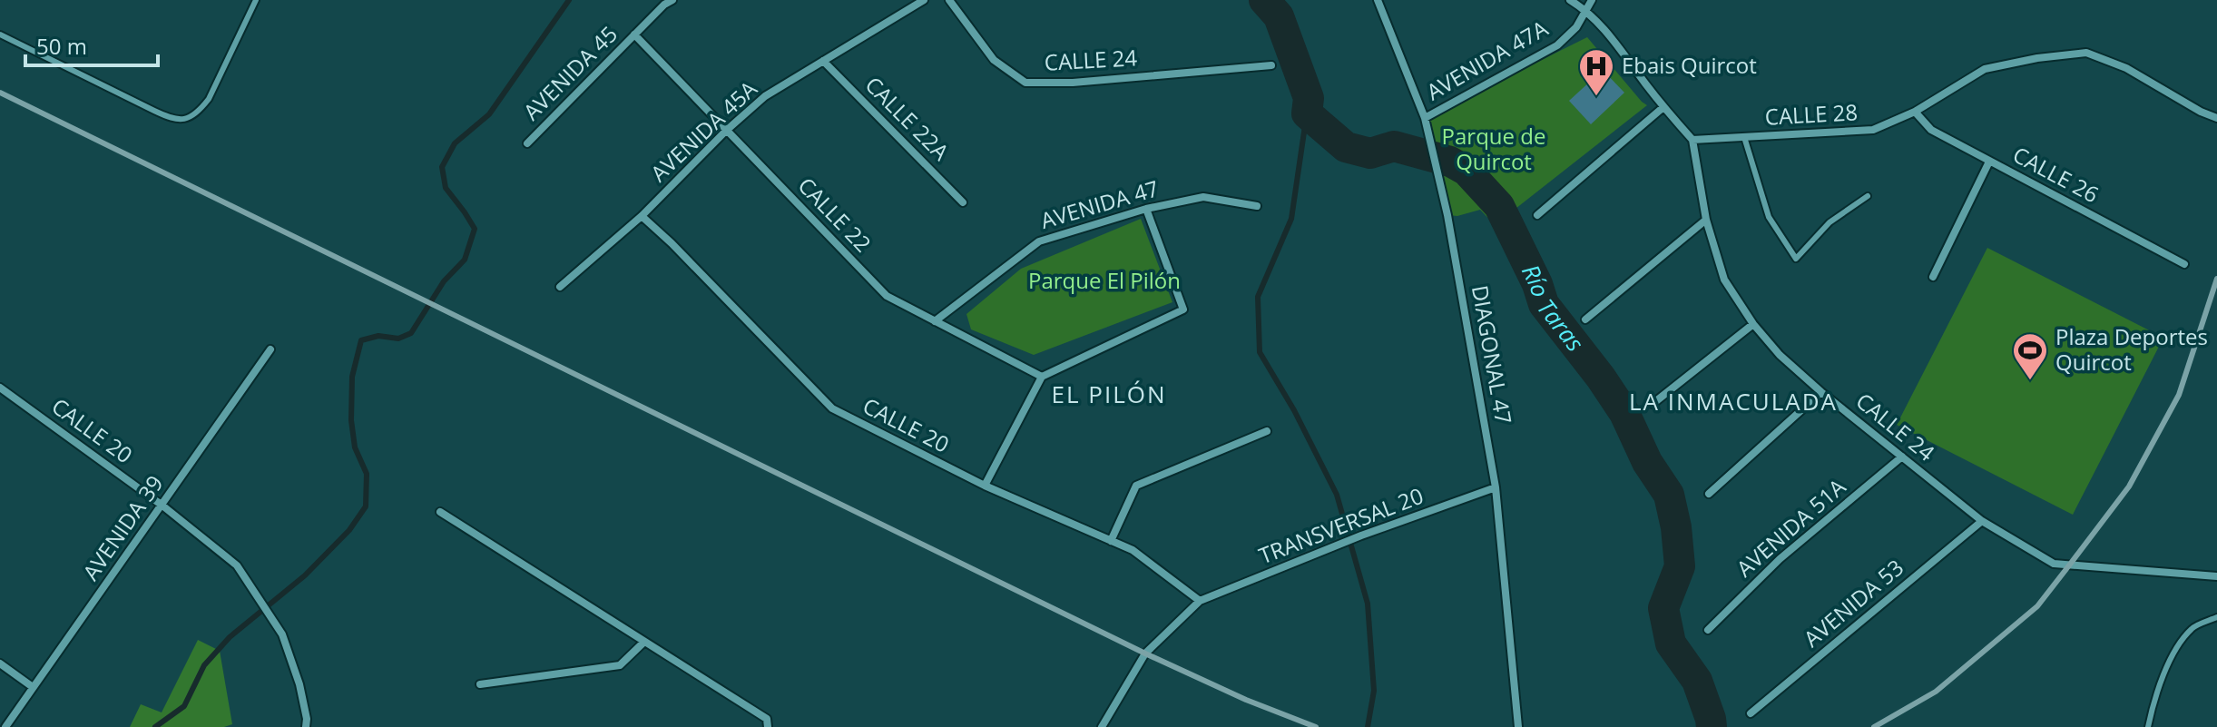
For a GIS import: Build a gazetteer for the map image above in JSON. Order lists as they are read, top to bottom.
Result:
{
  "streets": {
    "street": [
      "CALLE 24",
      "AVENIDA 47A",
      "AVENIDA 45",
      "CALLE 28",
      "CALLE 22A",
      "AVENIDA 45A",
      "CALLE 26",
      "AVENIDA 47",
      "CALLE 22",
      "DIAGONAL 47",
      "CALLE 20",
      "TRANSVERSAL 20",
      "AVENIDA 39",
      "AVENIDA 51A",
      "AVENIDA 53"
    ]
  },
  "crossings": [
    ["CALLE 24", "CALLE 28"],
    ["CALLE 24", "AVENIDA 51A"],
    ["CALLE 24", "AVENIDA 53"],
    ["AVENIDA 47A", "DIAGONAL 47"],
    ["AVENIDA 45", "CALLE 22"],
    ["CALLE 28", "CALLE 26"],
    ["CALLE 22A", "AVENIDA 45A"],
    ["AVENIDA 45A", "CALLE 22"],
    ["AVENIDA 45A", "CALLE 20"],
    ["AVENIDA 47", "CALLE 22"],
    ["DIAGONAL 47", "TRANSVERSAL 20"],
    ["CALLE 20", "TRANSVERSAL 20"],
    ["CALLE 20", "AVENIDA 39"]
  ],
  "districts": ["EL PILÓN", "LA INMACULADA"],
  "water": ["Río Taras"],
  "parks": ["Parque de Quircot", "Parque El Pilón"],
  "places": {
    "hospital": ["Ebais Quircot"],
    "sports": ["Plaza Deportes Quircot"]
  },
  "scale_bar": "50 m"
}
